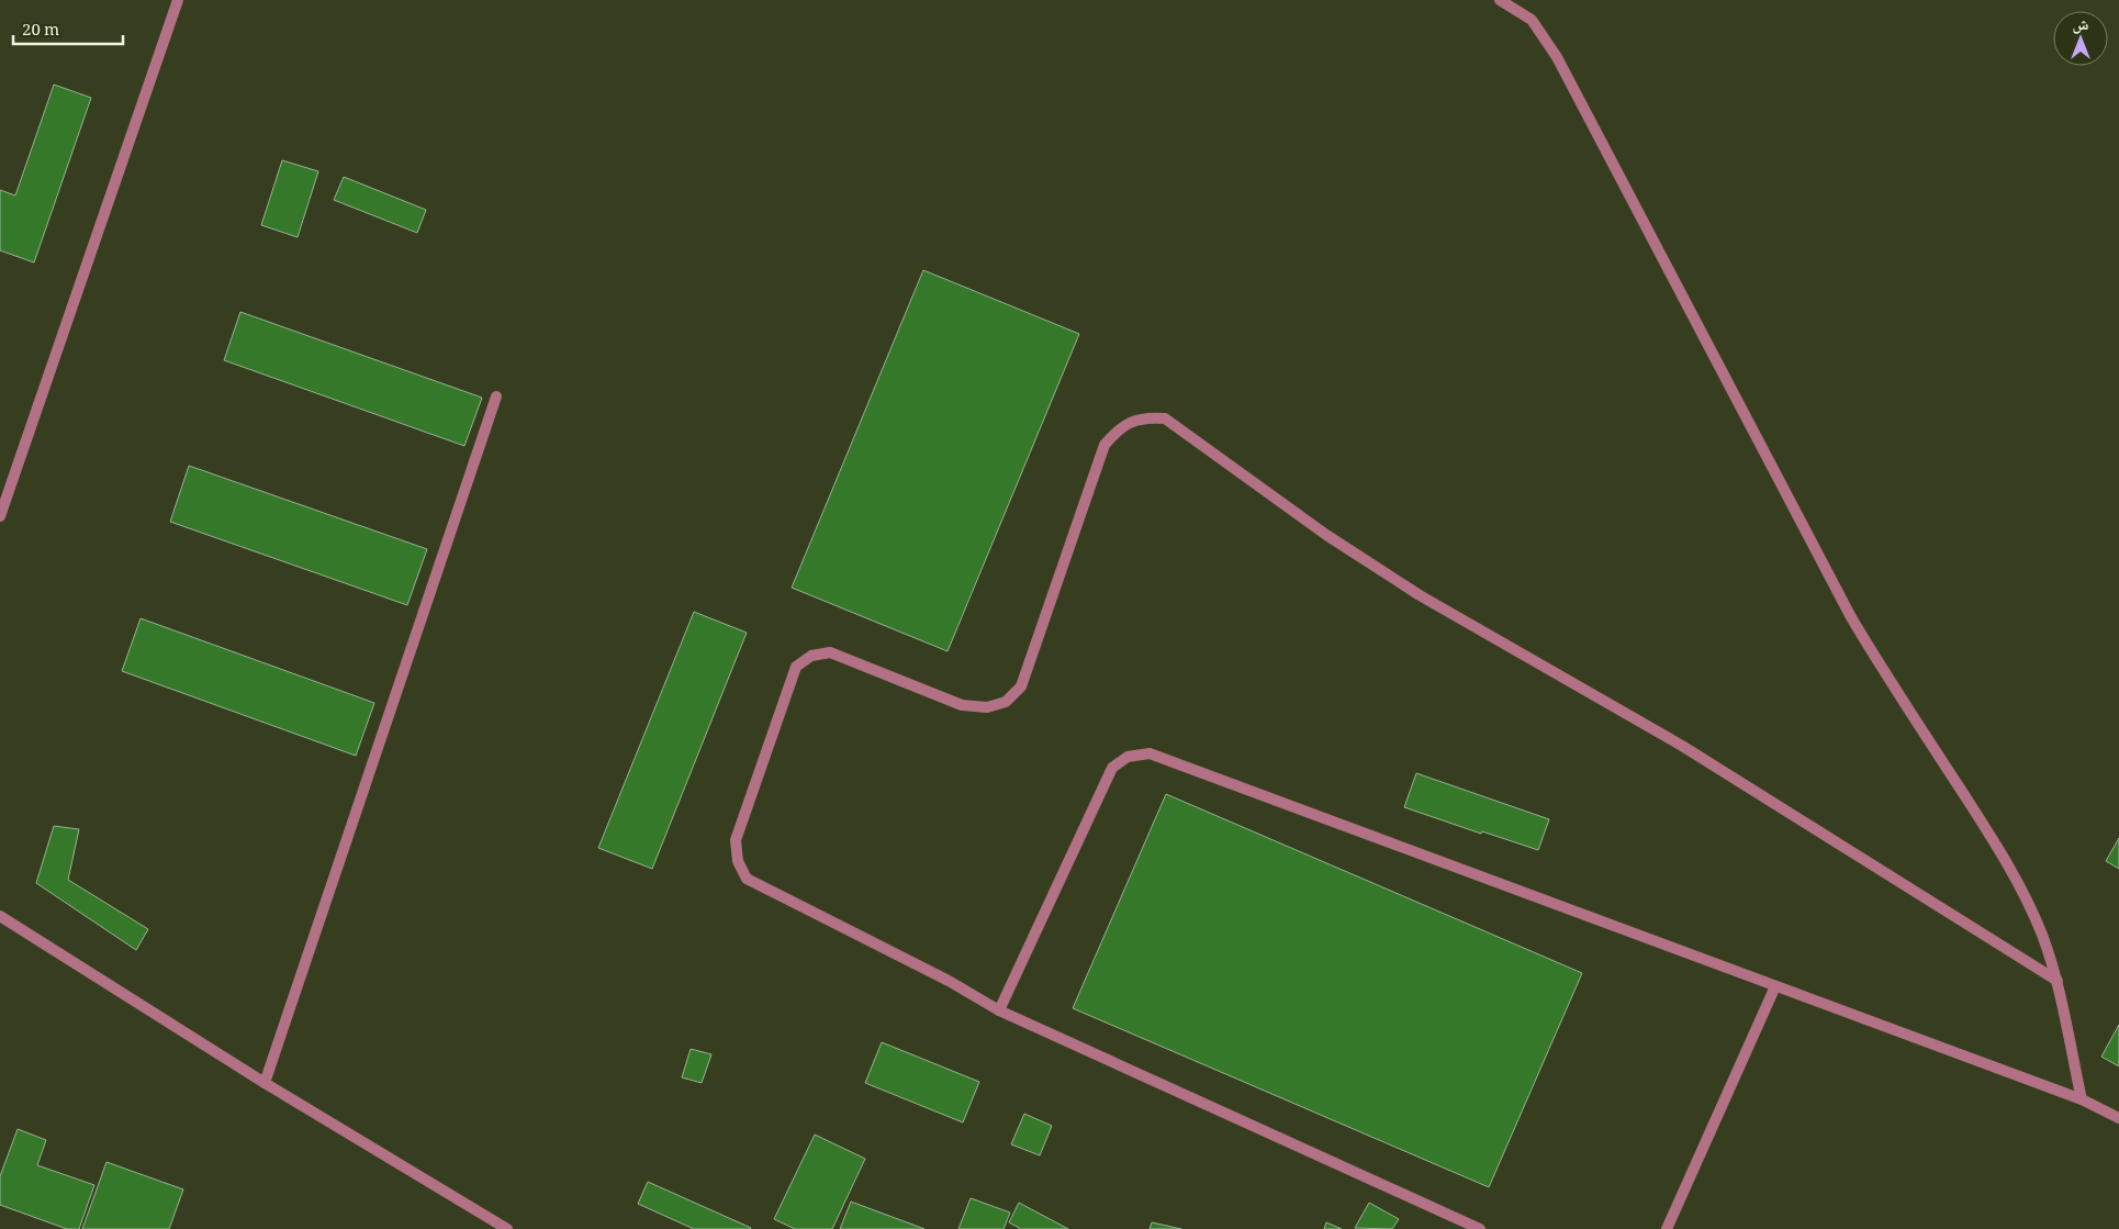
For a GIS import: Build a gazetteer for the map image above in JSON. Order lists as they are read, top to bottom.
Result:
{
  "scale_bar": "20 m",
  "north": "top"
}
